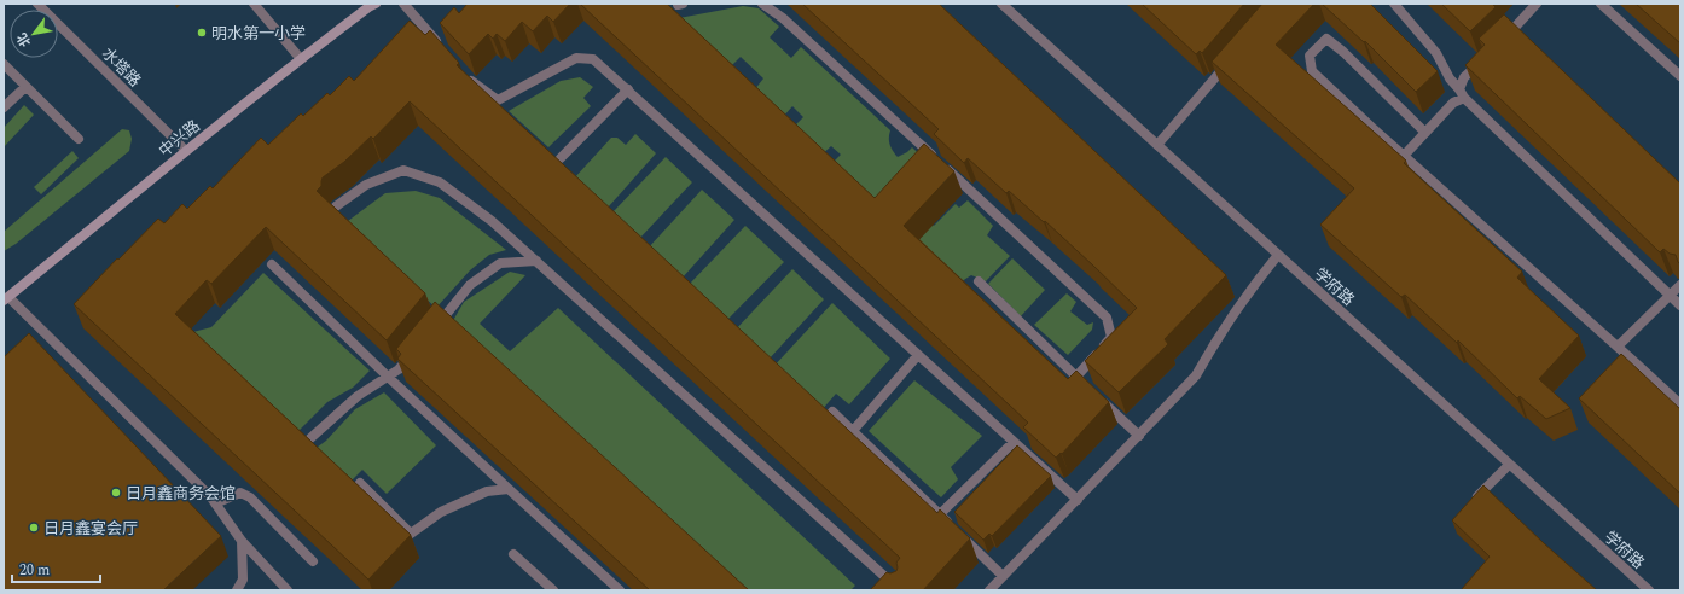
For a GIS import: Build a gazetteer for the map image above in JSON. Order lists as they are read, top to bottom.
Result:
{
  "streets": {
    "main road": ["中兴路"],
    "street": ["水塔路", "学府路"]
  },
  "crossings": [
    ["水塔路", "中兴路"]
  ],
  "places": ["明水第一小学", "日月鑫商务会馆", "日月鑫宴会厅"],
  "scale_bar": "20 m",
  "north": "bottom left"
}
